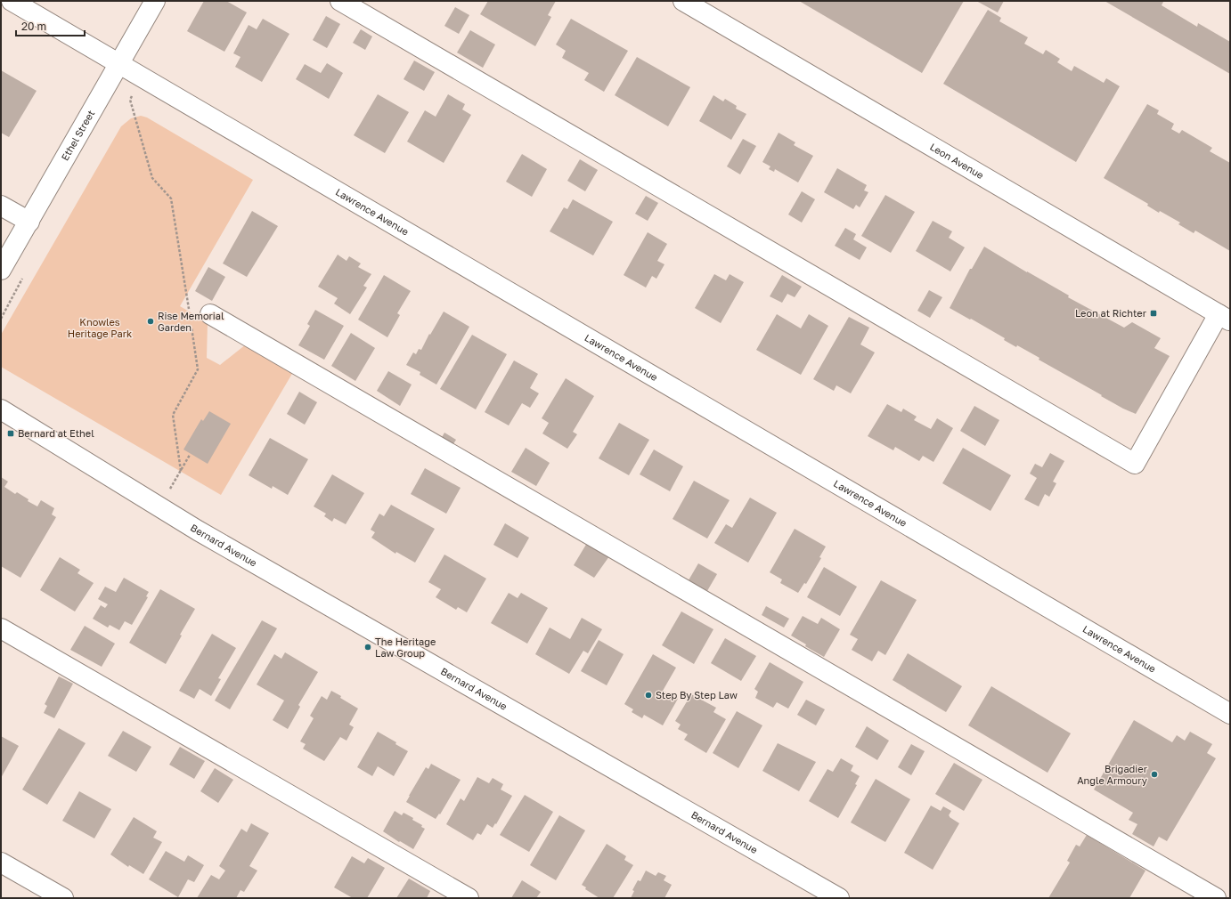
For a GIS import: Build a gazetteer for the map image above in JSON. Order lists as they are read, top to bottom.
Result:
{
  "streets": {
    "street": [
      "Ethel Street",
      "Leon Avenue",
      "Lawrence Avenue",
      "Bernard Avenue"
    ]
  },
  "crossings": [
    ["Ethel Street", "Lawrence Avenue"]
  ],
  "parks": ["Knowles Heritage Park"],
  "places": {
    "transit": ["Leon at Richter", "Bernard at Ethel"],
    "other": [
      "Rise Memorial Garden",
      "The Heritage Law Group",
      "Step By Step Law",
      "Brigadier Angle Armoury"
    ]
  },
  "scale_bar": "20 m"
}
